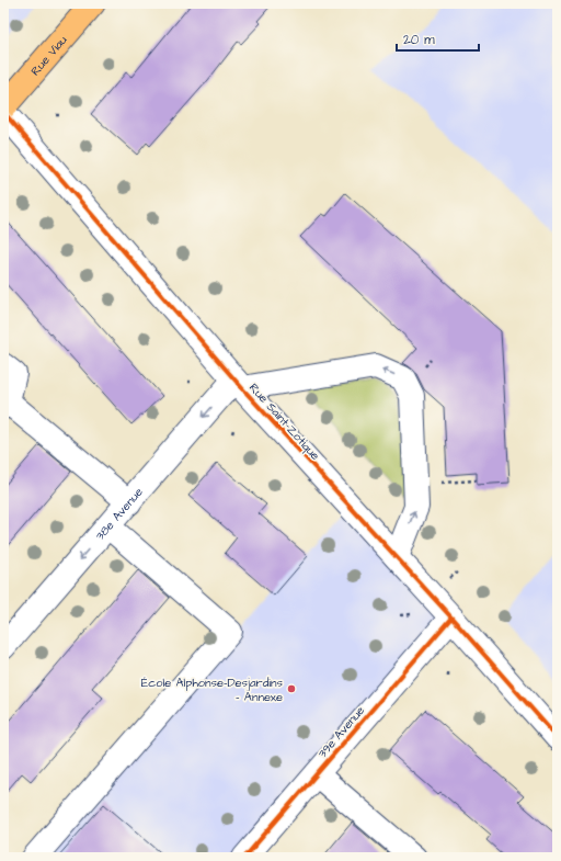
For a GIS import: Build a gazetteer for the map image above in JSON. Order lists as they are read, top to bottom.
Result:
{
  "streets": {
    "main road": ["Rue Viau"],
    "street": ["Rue Saint-Zotique", "38e Avenue", "39e Avenue"]
  },
  "crossings": [
    ["Rue Saint-Zotique", "38e Avenue"],
    ["Rue Saint-Zotique", "39e Avenue"]
  ],
  "one_way": ["38e Avenue"],
  "places": ["École Alphonse-Desjardins - Annexe"],
  "scale_bar": "20 m"
}
